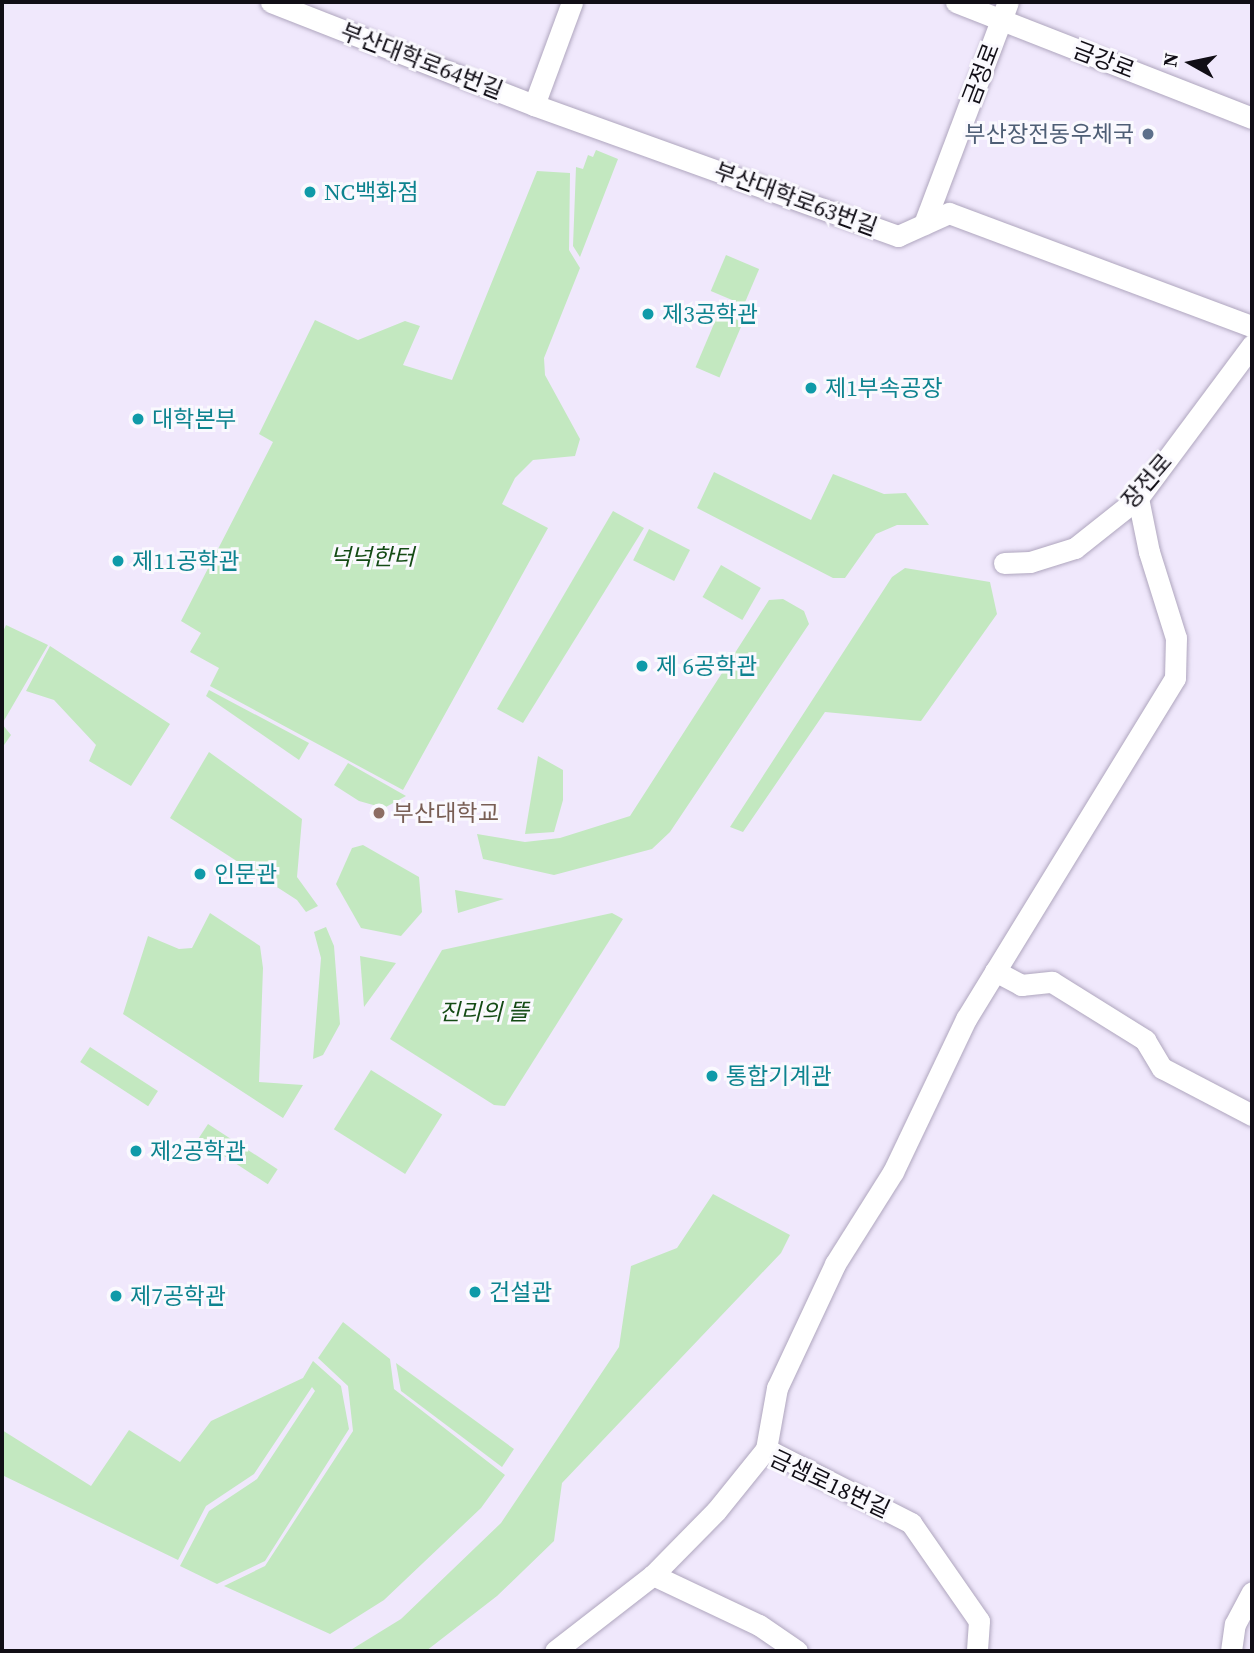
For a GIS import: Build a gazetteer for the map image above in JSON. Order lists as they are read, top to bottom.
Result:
{
  "streets": {
    "street": [
      "금강로",
      "부산대학로64번길",
      "금정로",
      "부산대학로63번길",
      "장전로",
      "금샘로18번길"
    ]
  },
  "crossings": [
    ["금강로", "금정로"],
    ["부산대학로64번길", "부산대학로63번길"],
    ["금정로", "부산대학로63번길"]
  ],
  "parks": ["넉넉한터", "진리의 뜰"],
  "places": [
    "부산장전동우체국",
    "NC백화점",
    "제3공학관",
    "제1부속공장",
    "대학본부",
    "제11공학관",
    "제 6공학관",
    "부산대학교",
    "인문관",
    "통합기계관",
    "제2공학관",
    "건설관",
    "제7공학관"
  ],
  "north": "left"
}
